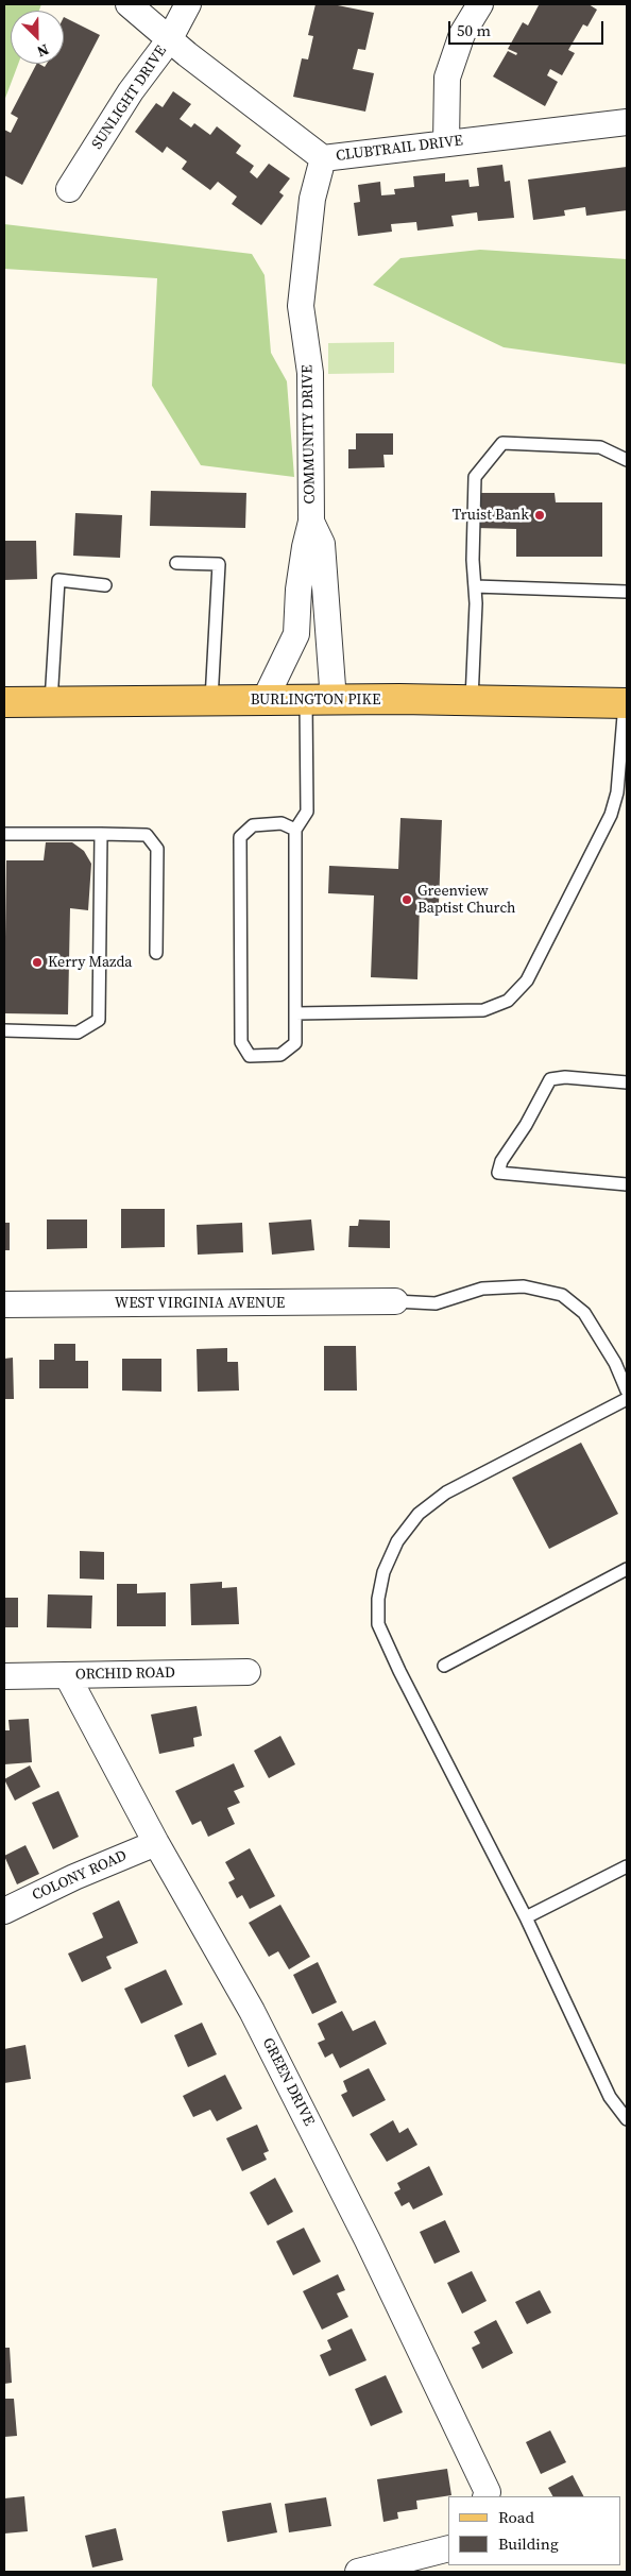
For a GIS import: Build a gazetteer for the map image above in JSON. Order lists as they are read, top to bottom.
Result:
{
  "streets": {
    "main road": ["BURLINGTON PIKE"],
    "street": [
      "SUNLIGHT DRIVE",
      "CLUBTRAIL DRIVE",
      "COMMUNITY DRIVE",
      "WEST VIRGINIA AVENUE",
      "ORCHID ROAD",
      "COLONY ROAD",
      "GREEN DRIVE"
    ]
  },
  "crossings": [
    ["SUNLIGHT DRIVE", "CLUBTRAIL DRIVE"],
    ["CLUBTRAIL DRIVE", "COMMUNITY DRIVE"],
    ["COMMUNITY DRIVE", "BURLINGTON PIKE"],
    ["ORCHID ROAD", "GREEN DRIVE"],
    ["COLONY ROAD", "GREEN DRIVE"]
  ],
  "places": ["Truist Bank", "Greenview Baptist Church", "Kerry Mazda"],
  "legend": ["Road", "Building"],
  "scale_bar": "50 m",
  "north": "bottom right"
}
